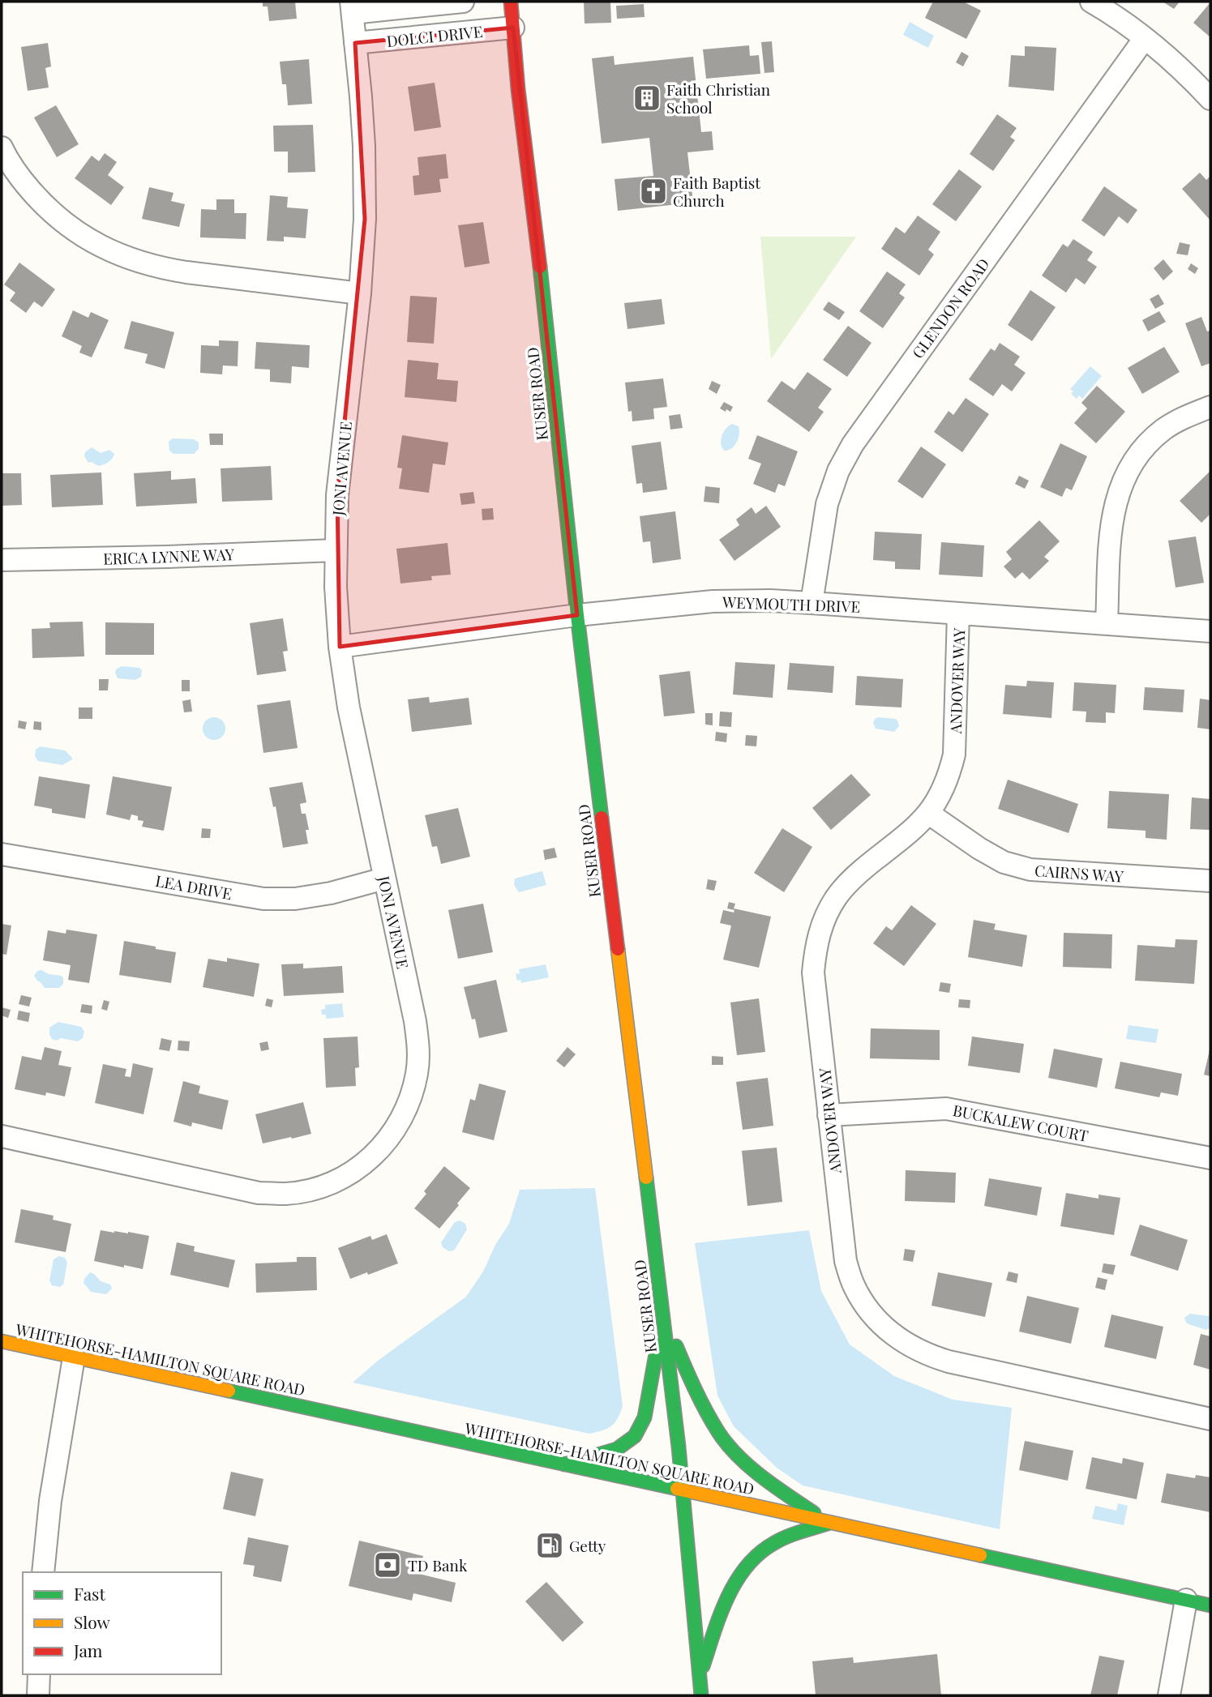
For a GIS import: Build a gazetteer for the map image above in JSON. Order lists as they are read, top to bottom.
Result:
{
  "streets": {
    "street": [
      "DOLCI DRIVE",
      "GLENDON ROAD",
      "KUSER ROAD",
      "JONI AVENUE",
      "ERICA LYNNE WAY",
      "WEYMOUTH DRIVE",
      "ANDOVER WAY",
      "CAIRNS WAY",
      "LEA DRIVE",
      "BUCKALEW COURT",
      "WHITEHORSE-HAMILTON SQUARE ROAD"
    ]
  },
  "crossings": [
    ["DOLCI DRIVE", "KUSER ROAD"],
    ["DOLCI DRIVE", "JONI AVENUE"],
    ["GLENDON ROAD", "WEYMOUTH DRIVE"],
    ["KUSER ROAD", "WEYMOUTH DRIVE"],
    ["KUSER ROAD", "WHITEHORSE-HAMILTON SQUARE ROAD"],
    ["JONI AVENUE", "ERICA LYNNE WAY"],
    ["JONI AVENUE", "WEYMOUTH DRIVE"],
    ["JONI AVENUE", "LEA DRIVE"],
    ["WEYMOUTH DRIVE", "ANDOVER WAY"],
    ["ANDOVER WAY", "CAIRNS WAY"],
    ["ANDOVER WAY", "BUCKALEW COURT"]
  ],
  "places": {
    "building": ["Faith Christian School"],
    "church": ["Faith Baptist Church"],
    "fuel station": ["Getty"],
    "bank": ["TD Bank"]
  },
  "legend": ["Fast", "Slow", "Jam"]
}
